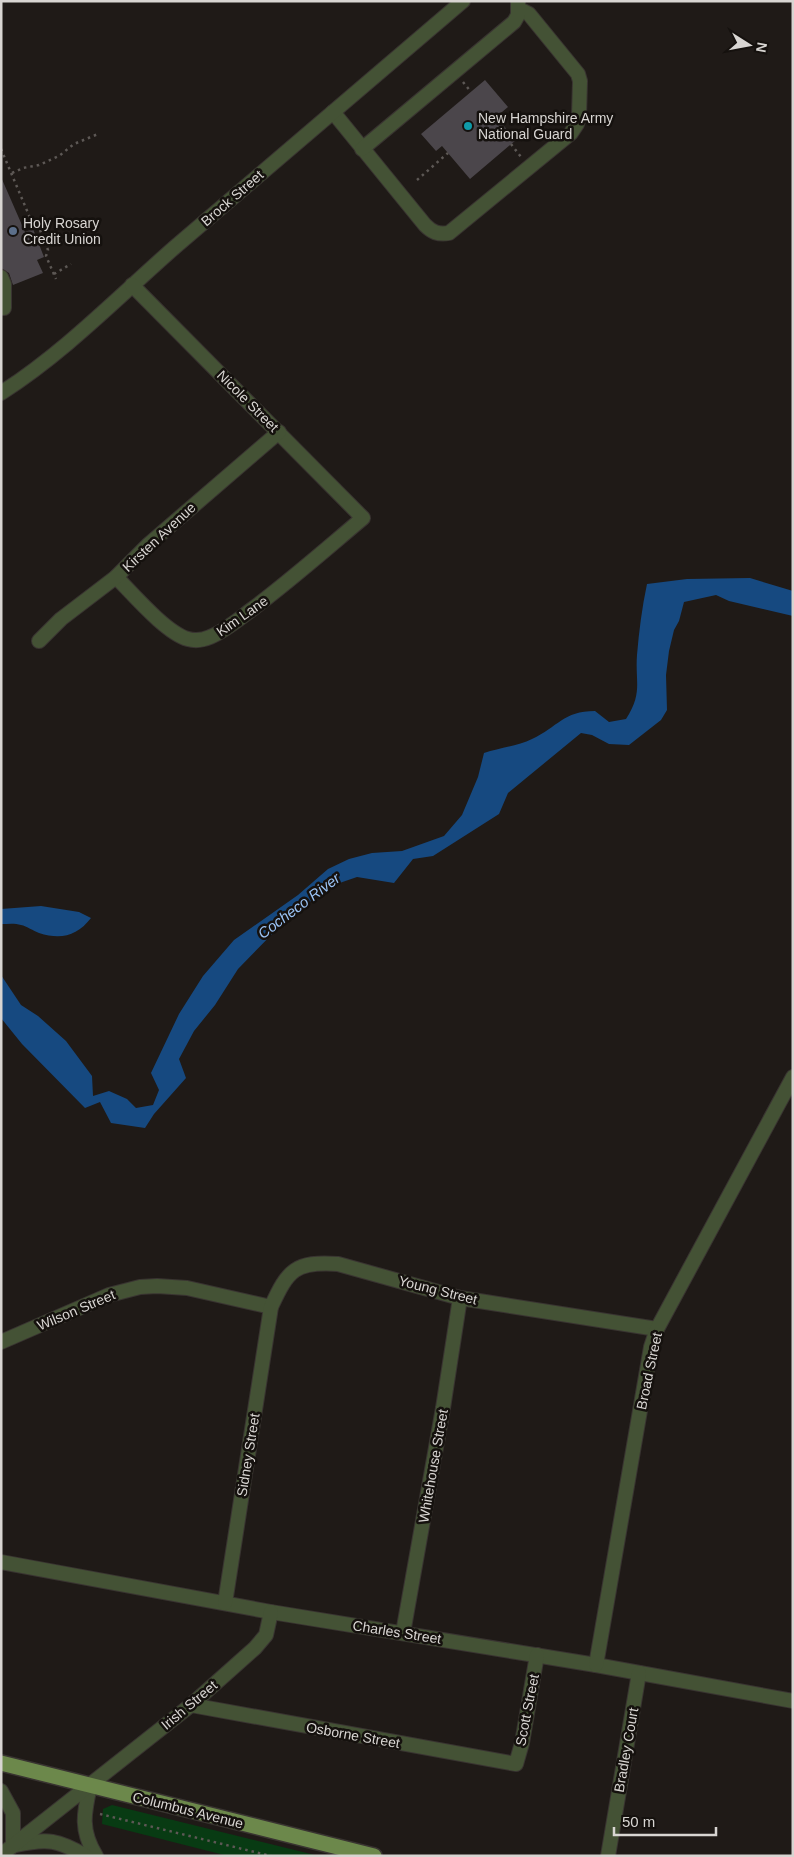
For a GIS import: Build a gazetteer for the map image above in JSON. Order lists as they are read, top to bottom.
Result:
{
  "streets": {
    "main road": ["Columbus Avenue"],
    "street": [
      "Brock Street",
      "Nicole Street",
      "Kirsten Avenue",
      "Kim Lane",
      "Young Street",
      "Wilson Street",
      "Broad Street",
      "Sidney Street",
      "Whitehouse Street",
      "Charles Street",
      "Irish Street",
      "Scott Street",
      "Osborne Street",
      "Bradley Court"
    ]
  },
  "crossings": [
    ["Brock Street", "Nicole Street"],
    ["Nicole Street", "Kirsten Avenue"],
    ["Nicole Street", "Kim Lane"],
    ["Kirsten Avenue", "Kim Lane"],
    ["Young Street", "Wilson Street"],
    ["Young Street", "Broad Street"],
    ["Young Street", "Sidney Street"],
    ["Young Street", "Whitehouse Street"],
    ["Wilson Street", "Sidney Street"],
    ["Broad Street", "Charles Street"],
    ["Sidney Street", "Charles Street"],
    ["Whitehouse Street", "Charles Street"],
    ["Charles Street", "Irish Street"],
    ["Charles Street", "Scott Street"],
    ["Charles Street", "Bradley Court"],
    ["Irish Street", "Osborne Street"],
    ["Irish Street", "Columbus Avenue"],
    ["Scott Street", "Osborne Street"]
  ],
  "water": ["Cocheco River"],
  "places": ["New Hampshire Army National Guard", "Holy Rosary Credit Union"],
  "scale_bar": "50 m",
  "north": "right"
}
